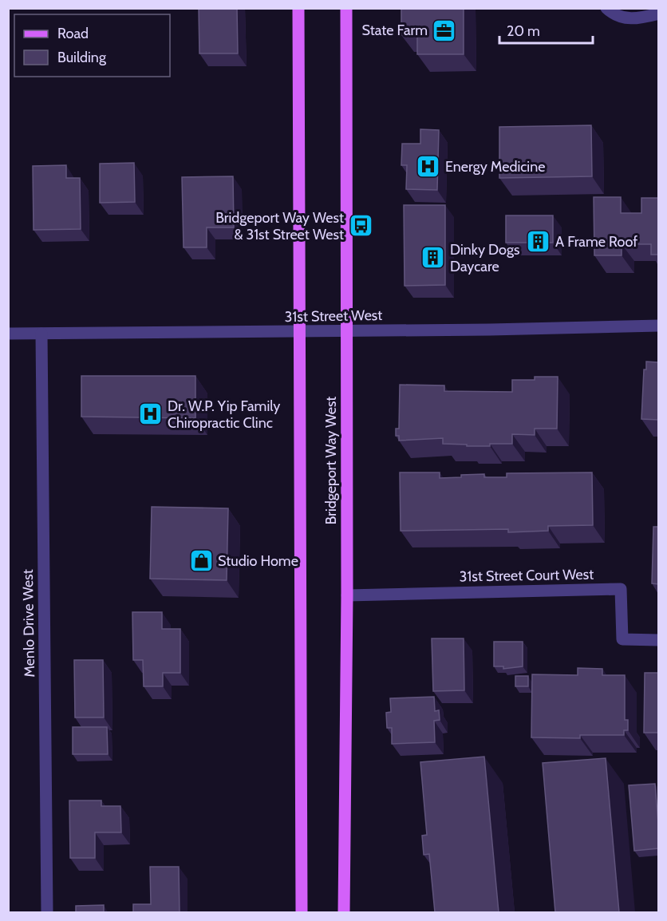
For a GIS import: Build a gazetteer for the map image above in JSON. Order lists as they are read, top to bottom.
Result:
{
  "streets": {
    "main road": ["Bridgeport Way West"],
    "street": ["31st Street West", "31st Street Court West", "Menlo Drive West"]
  },
  "crossings": [
    ["31st Street West", "Bridgeport Way West"],
    ["31st Street West", "Menlo Drive West"],
    ["Bridgeport Way West", "31st Street Court West"]
  ],
  "places": {
    "office": ["State Farm"],
    "hospital": ["Energy Medicine", "Dr. W.P. Yip Family Chiropractic Clinc"],
    "bus stop": ["Bridgeport Way West & 31st Street West"],
    "building": ["A Frame Roof", "Dinky Dogs Daycare"],
    "shop": ["Studio Home"]
  },
  "legend": ["Road", "Building"],
  "scale_bar": "20 m"
}
